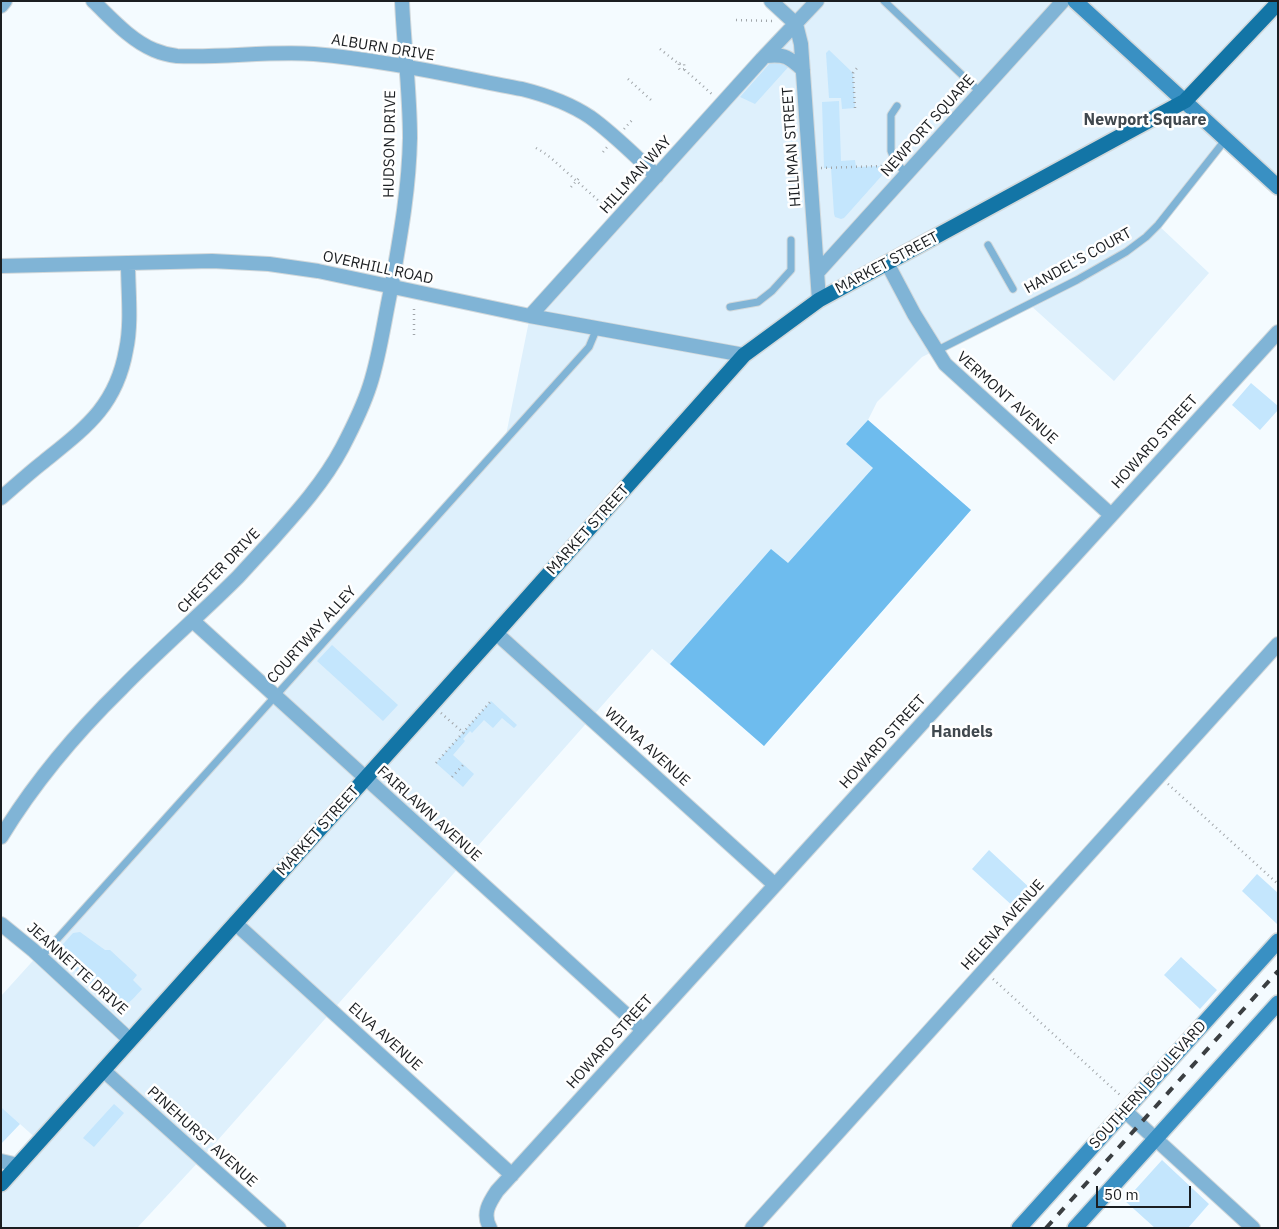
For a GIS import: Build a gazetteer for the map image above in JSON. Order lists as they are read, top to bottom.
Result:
{
  "streets": {
    "main road": ["MARKET STREET"],
    "street": [
      "ALBURN DRIVE",
      "NEWPORT SQUARE",
      "HUDSON DRIVE",
      "HILLMAN STREET",
      "HILLMAN WAY",
      "OVERHILL ROAD",
      "VERMONT AVENUE",
      "HOWARD STREET",
      "CHESTER DRIVE",
      "WILMA AVENUE",
      "FAIRLAWN AVENUE",
      "HELENA AVENUE",
      "JEANNETTE DRIVE",
      "ELVA AVENUE",
      "SOUTHERN BOULEVARD",
      "PINEHURST AVENUE"
    ],
    "lane": ["HANDEL'S COURT", "COURTWAY ALLEY"]
  },
  "crossings": [
    ["ALBURN DRIVE", "HUDSON DRIVE"],
    ["ALBURN DRIVE", "HILLMAN WAY"],
    ["NEWPORT SQUARE", "HILLMAN STREET"],
    ["HUDSON DRIVE", "OVERHILL ROAD"],
    ["HUDSON DRIVE", "CHESTER DRIVE"],
    ["HILLMAN STREET", "HILLMAN WAY"],
    ["HILLMAN STREET", "MARKET STREET"],
    ["HILLMAN WAY", "OVERHILL ROAD"],
    ["HANDEL'S COURT", "VERMONT AVENUE"],
    ["MARKET STREET", "OVERHILL ROAD"],
    ["MARKET STREET", "VERMONT AVENUE"],
    ["MARKET STREET", "WILMA AVENUE"],
    ["MARKET STREET", "FAIRLAWN AVENUE"],
    ["MARKET STREET", "JEANNETTE DRIVE"],
    ["MARKET STREET", "ELVA AVENUE"],
    ["MARKET STREET", "PINEHURST AVENUE"],
    ["OVERHILL ROAD", "CHESTER DRIVE"],
    ["OVERHILL ROAD", "COURTWAY ALLEY"],
    ["VERMONT AVENUE", "HOWARD STREET"],
    ["HOWARD STREET", "WILMA AVENUE"],
    ["HOWARD STREET", "FAIRLAWN AVENUE"],
    ["HOWARD STREET", "ELVA AVENUE"],
    ["CHESTER DRIVE", "FAIRLAWN AVENUE"],
    ["COURTWAY ALLEY", "FAIRLAWN AVENUE"],
    ["COURTWAY ALLEY", "JEANNETTE DRIVE"]
  ],
  "districts": ["Newport Square", "Handels"],
  "scale_bar": "50 m"
}
